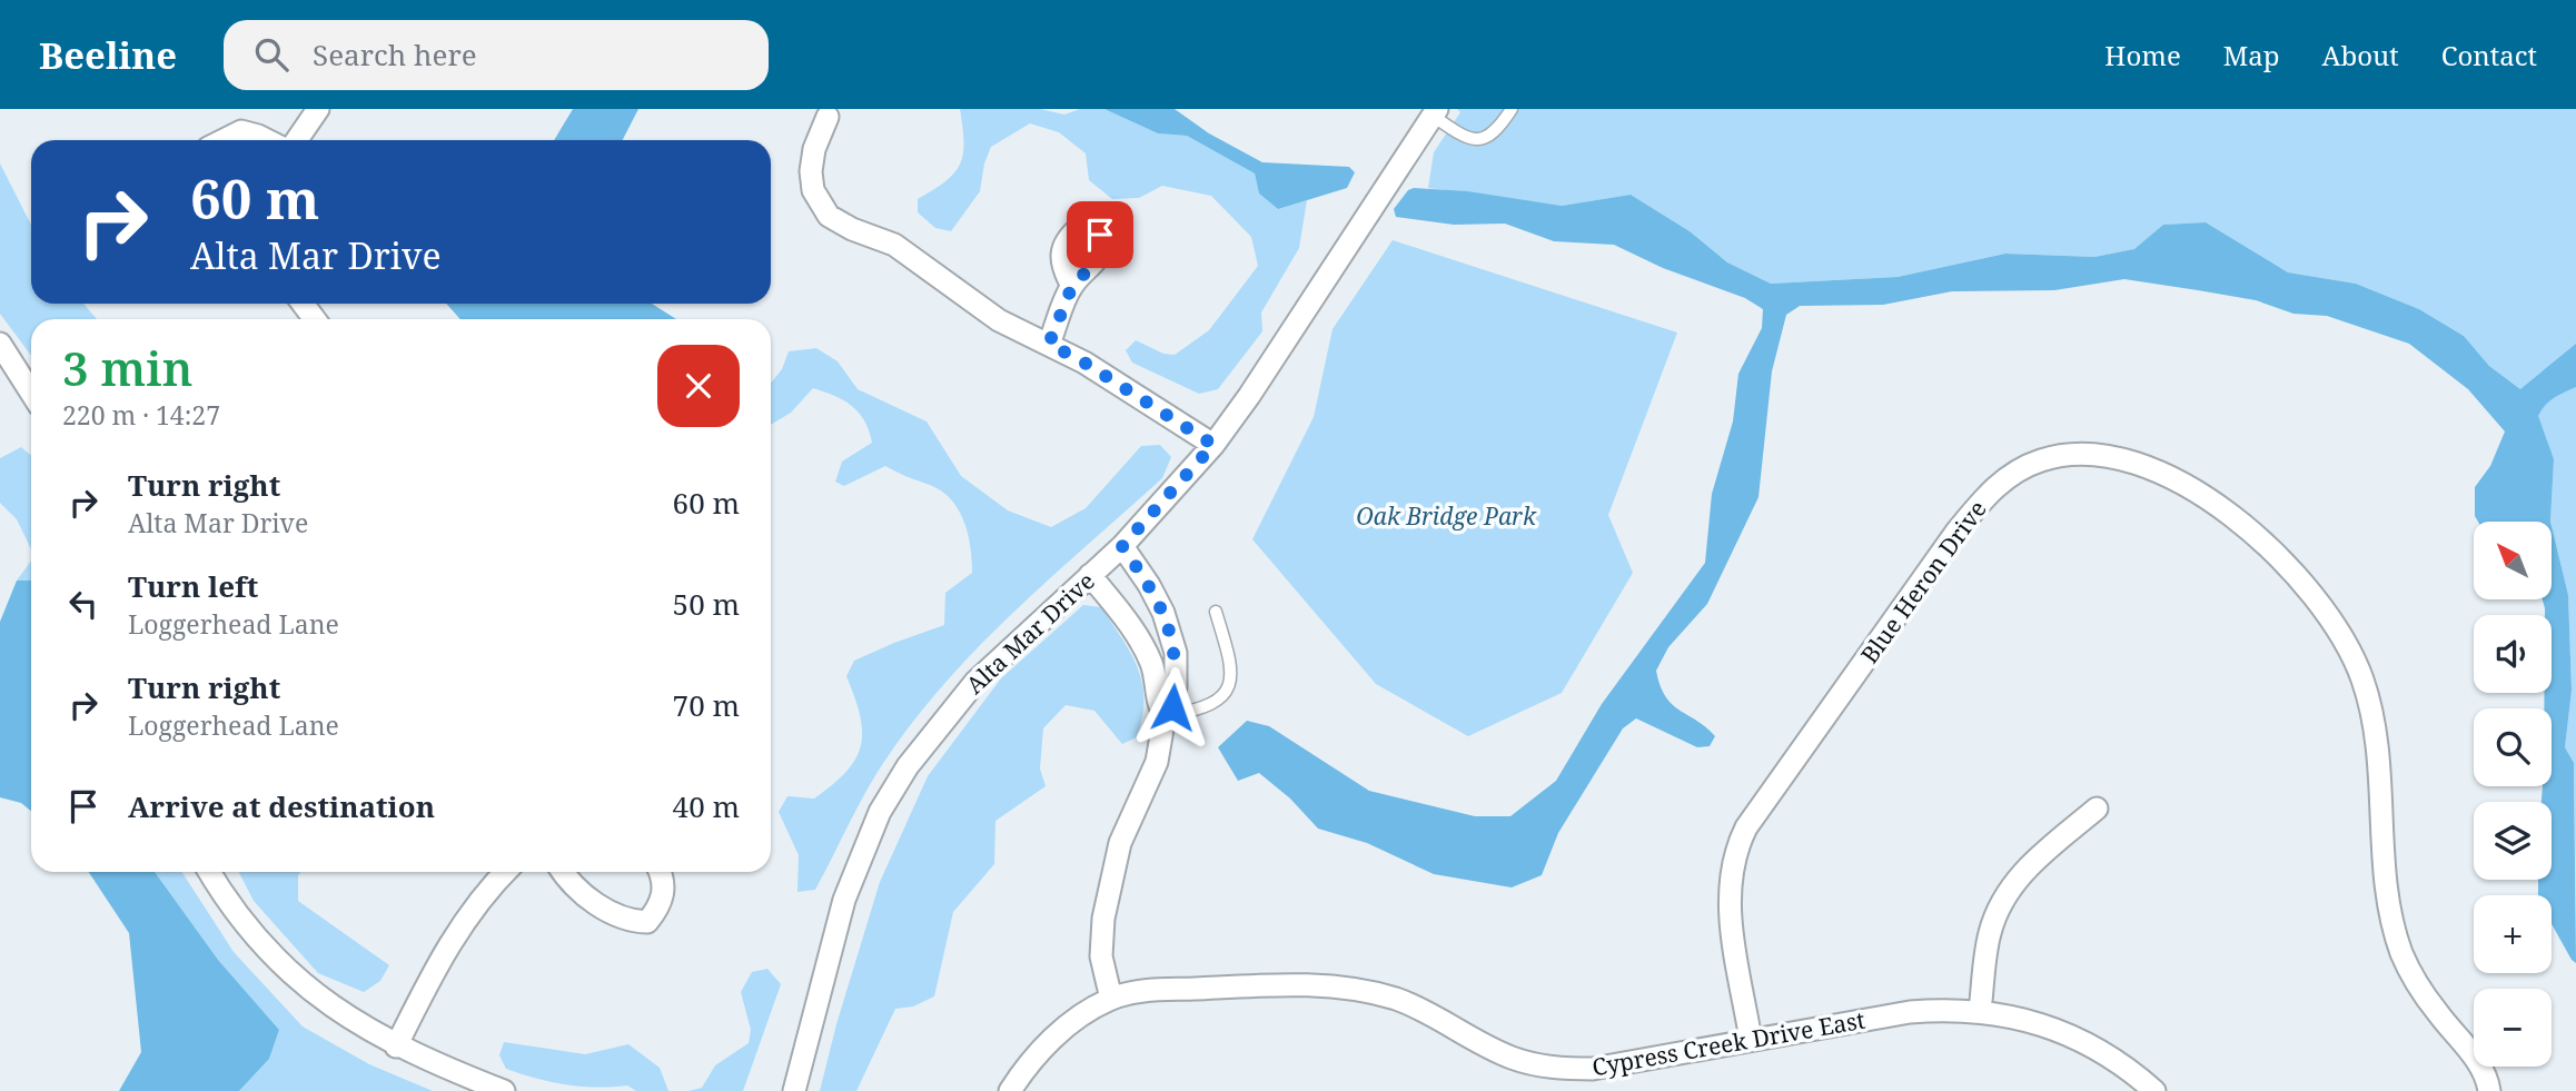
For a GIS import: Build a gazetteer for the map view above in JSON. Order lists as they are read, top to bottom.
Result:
{
  "streets": {
    "street": ["Blue Heron Drive", "Alta Mar Drive", "Cypress Creek Drive East"]
  },
  "crossings": [
    ["Blue Heron Drive", "Cypress Creek Drive East"]
  ],
  "parks": ["Oak Bridge Park"],
  "north": "top left",
  "page": {
    "header": "Beeline",
    "search": "Search here",
    "nav": [
      "Home",
      "Map",
      "About",
      "Contact"
    ],
    "turn": ["60 m", "Alta Mar Drive"],
    "heading": ["3 min", "220 m · 14:27"],
    "list": [
      {
        "name": "Turn right",
        "note": "Alta Mar Drive",
        "value": "60 m"
      },
      {
        "name": "Turn left",
        "note": "Loggerhead Lane",
        "value": "50 m"
      },
      {
        "name": "Turn right",
        "note": "Loggerhead Lane",
        "value": "70 m"
      },
      {
        "name": "Arrive at destination",
        "value": "40 m"
      }
    ],
    "map_buttons": ["+", "−"]
  }
}
